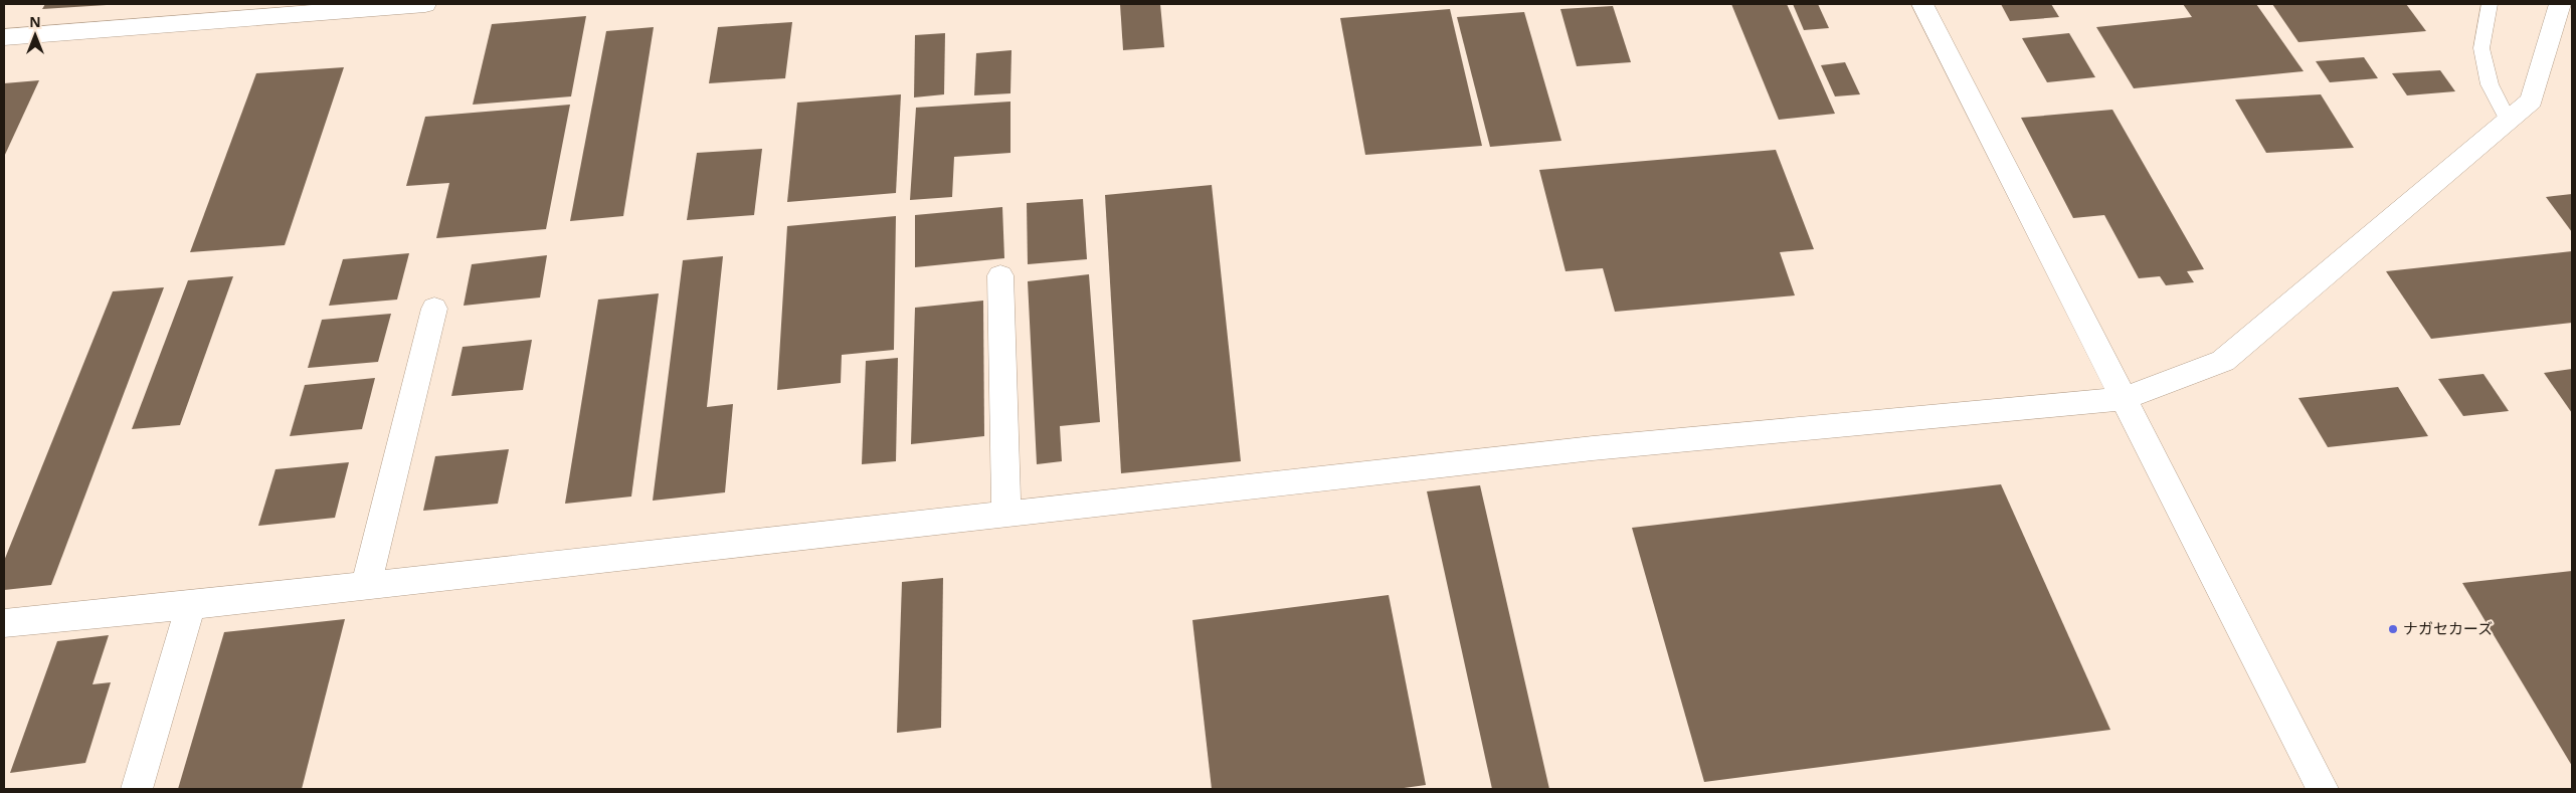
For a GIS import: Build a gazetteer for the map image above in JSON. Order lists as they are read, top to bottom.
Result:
{
  "places": ["ナガセカーズ"],
  "north": "top"
}
